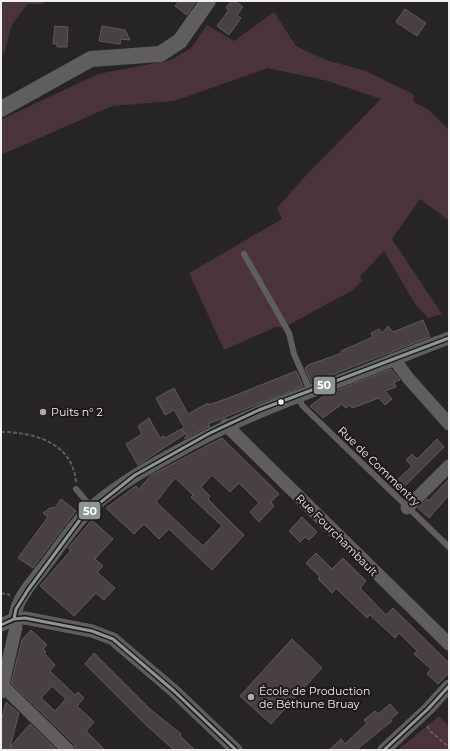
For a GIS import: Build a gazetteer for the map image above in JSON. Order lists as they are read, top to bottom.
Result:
{
  "streets": {
    "street": ["Rue Fourchambault"],
    "lane": ["Rue de Commentry"]
  },
  "places": ["Puits n° 2", "École de Production de Béthune Bruay"],
  "lines": ["transit line 50"]
}
